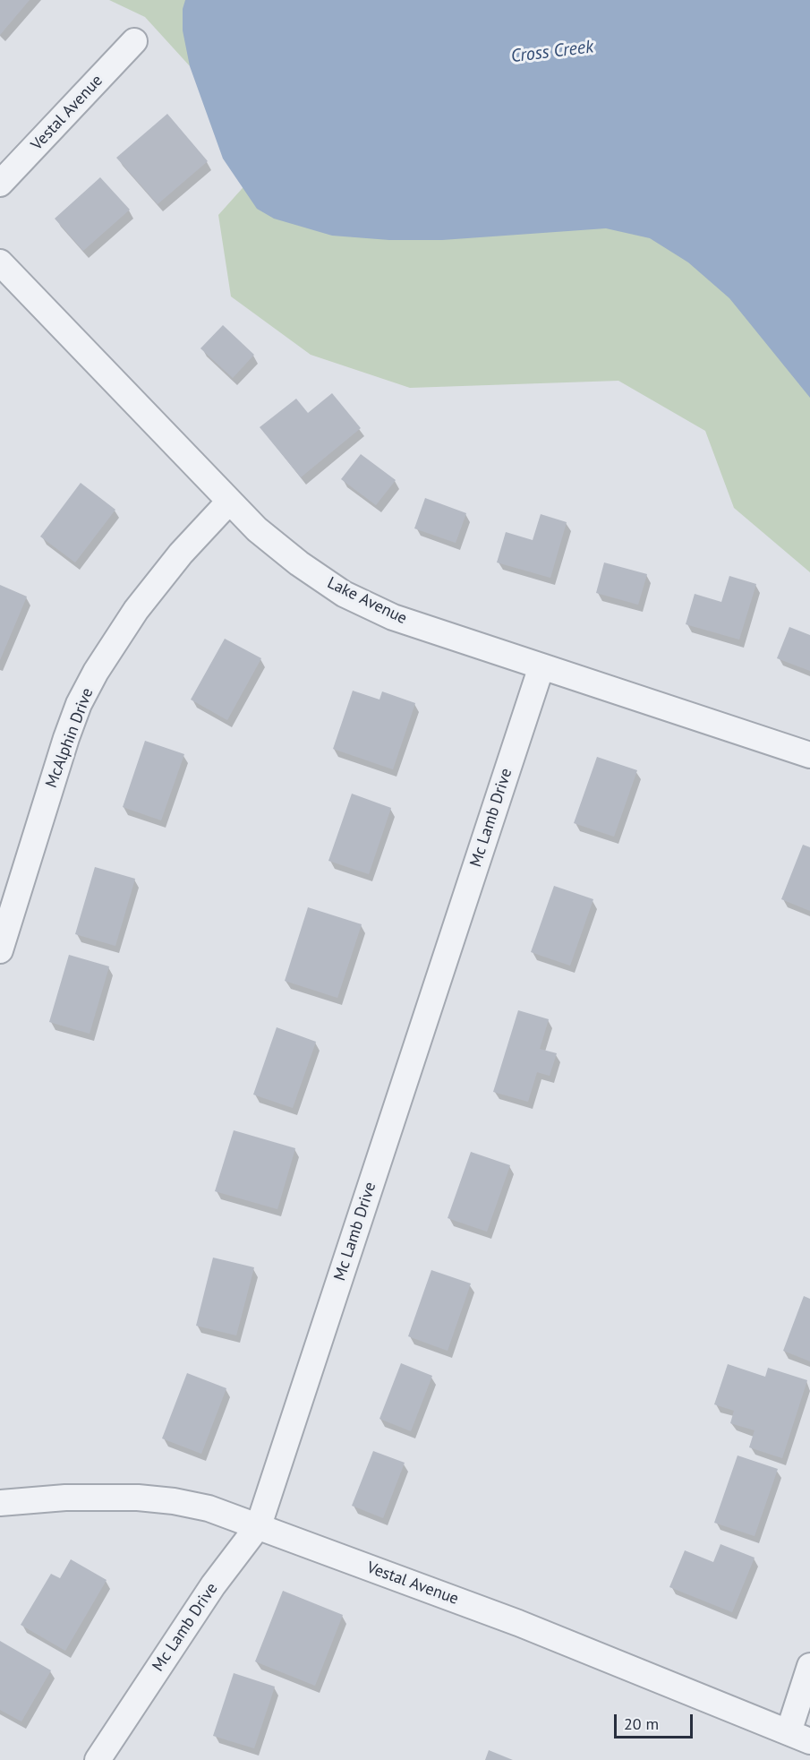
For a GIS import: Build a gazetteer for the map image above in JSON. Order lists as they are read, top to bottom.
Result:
{
  "streets": {
    "street": [
      "Vestal Avenue",
      "Lake Avenue",
      "McAlphin Drive",
      "Mc Lamb Drive"
    ]
  },
  "crossings": [
    ["Vestal Avenue", "Mc Lamb Drive"],
    ["Lake Avenue", "McAlphin Drive"],
    ["Lake Avenue", "Mc Lamb Drive"]
  ],
  "water": ["Cross Creek"],
  "scale_bar": "20 m"
}
